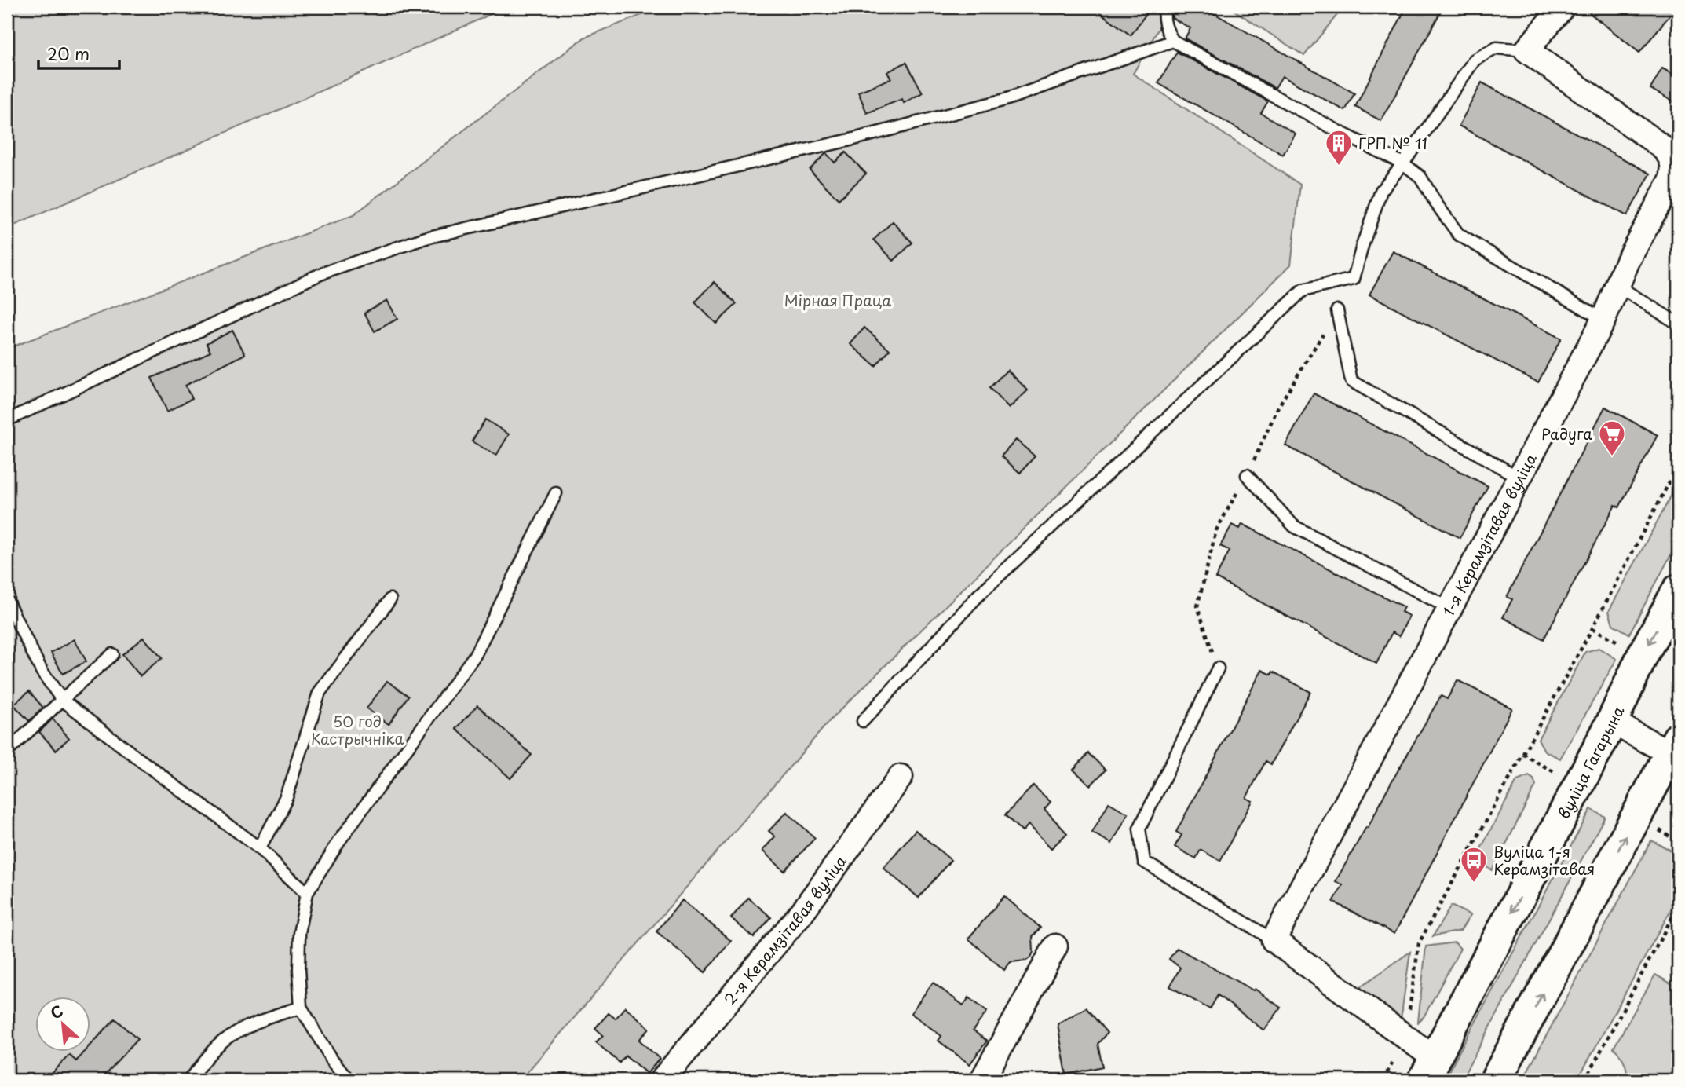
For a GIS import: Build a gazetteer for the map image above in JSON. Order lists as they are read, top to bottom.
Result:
{
  "streets": {
    "main road": ["вуліца Гагарына"],
    "street": ["1-я Керамзітавая вуліца", "2-я Керамзітавая вуліца"]
  },
  "parks": ["Мірная Праца", "50 год Кастрычніка"],
  "places": {
    "building": ["ГРП № 11"],
    "supermarket": ["Радуга"],
    "bus stop": ["Вуліца 1-я Керамзітавая"]
  },
  "scale_bar": "20 m",
  "north": "top left"
}
